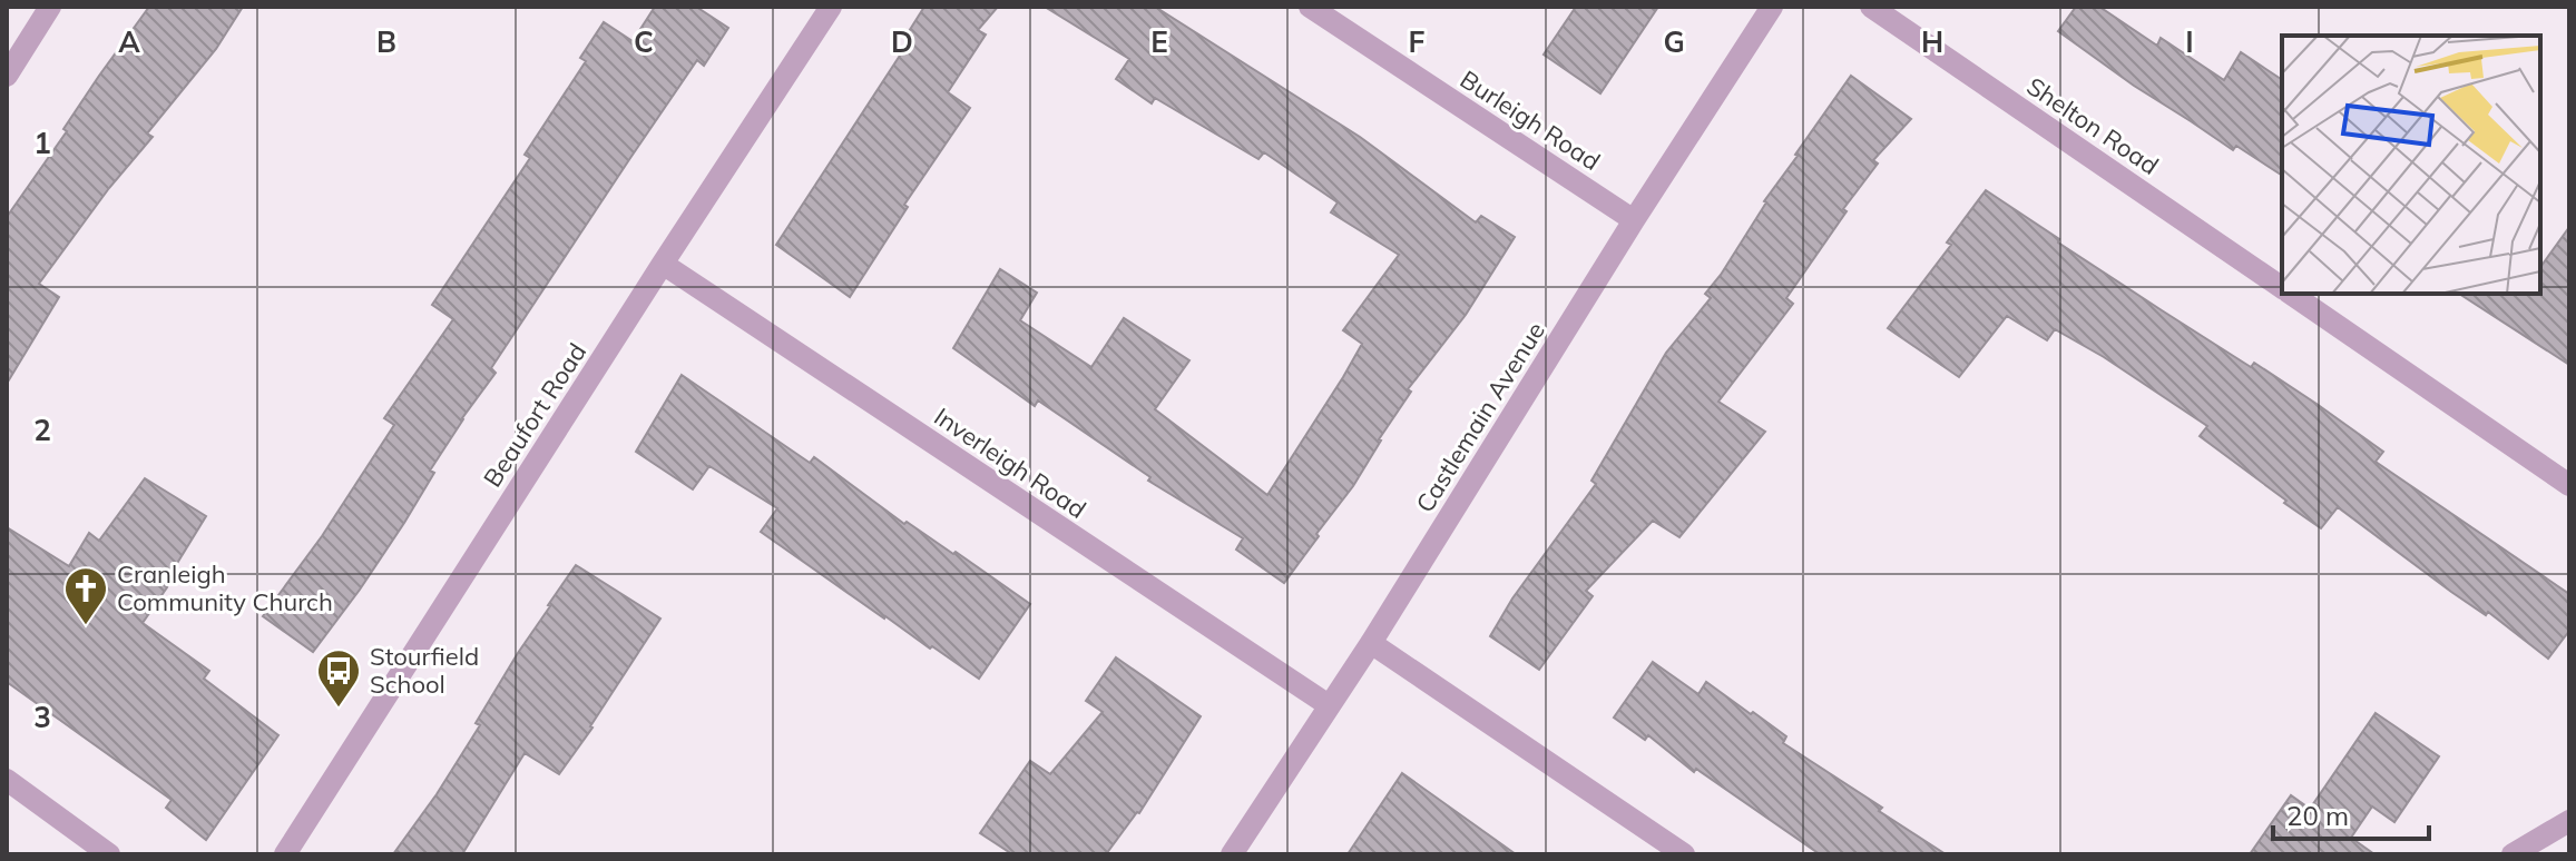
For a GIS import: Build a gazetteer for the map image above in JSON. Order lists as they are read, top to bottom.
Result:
{
  "streets": {
    "street": [
      "Burleigh Road",
      "Shelton Road",
      "Beaufort Road",
      "Castlemain Avenue",
      "Inverleigh Road"
    ]
  },
  "crossings": [
    ["Burleigh Road", "Castlemain Avenue"],
    ["Beaufort Road", "Inverleigh Road"],
    ["Castlemain Avenue", "Inverleigh Road"]
  ],
  "places": {
    "church": ["Cranleigh Community Church"],
    "bus stop": ["Stourfield School"]
  },
  "scale_bar": "20 m",
  "grid": {
    "columns": [
      "A",
      "B",
      "C",
      "D",
      "E",
      "F",
      "G",
      "H",
      "I"
    ],
    "rows": ["1", "2", "3"]
  }
}
